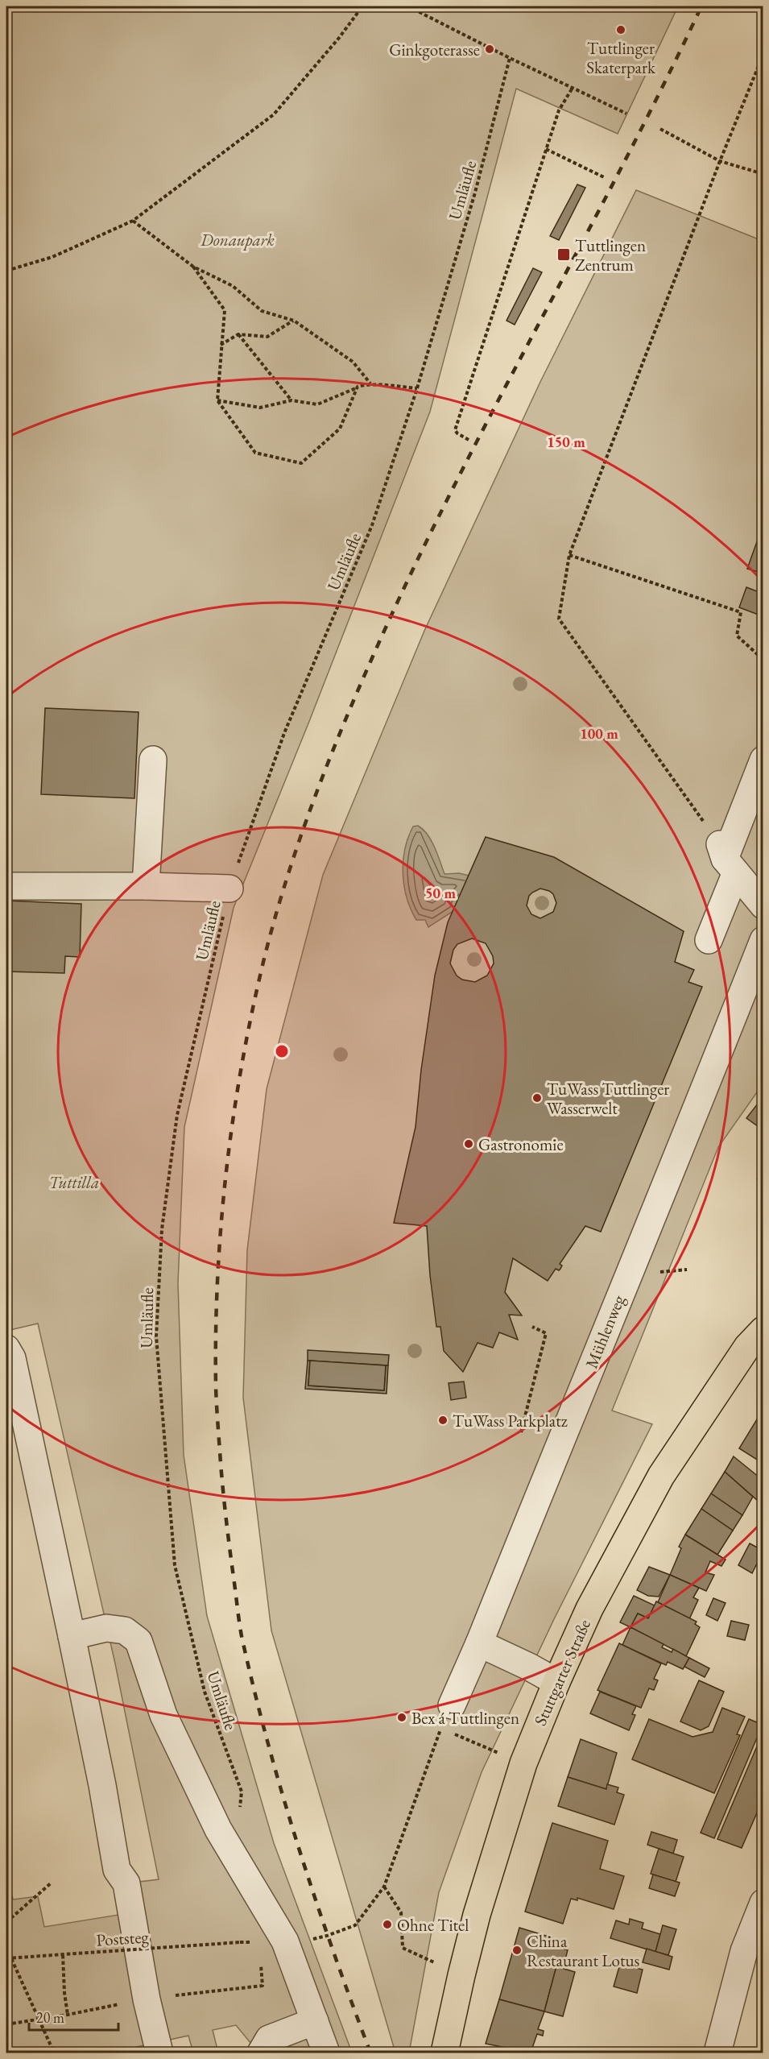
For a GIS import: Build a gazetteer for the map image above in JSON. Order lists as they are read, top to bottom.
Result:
{
  "streets": {
    "main road": ["Stuttgarter Straße"],
    "street": ["Mühlenweg"],
    "path": ["Umläufle", "Poststeg"]
  },
  "parks": ["Donaupark", "Tuttilla"],
  "places": {
    "other": [
      "Tuttlinger Skaterpark",
      "Ginkgoterasse",
      "TuWass Tuttlinger Wasserwelt",
      "Gastronomie",
      "TuWass Parkplatz",
      "Bex á Tuttlingen",
      "Ohne Titel",
      "China Restaurant Lotus"
    ],
    "transit": ["Tuttlingen Zentrum"]
  },
  "scale_bar": "20 m",
  "rings": ["150 m", "100 m", "50 m"]
}
